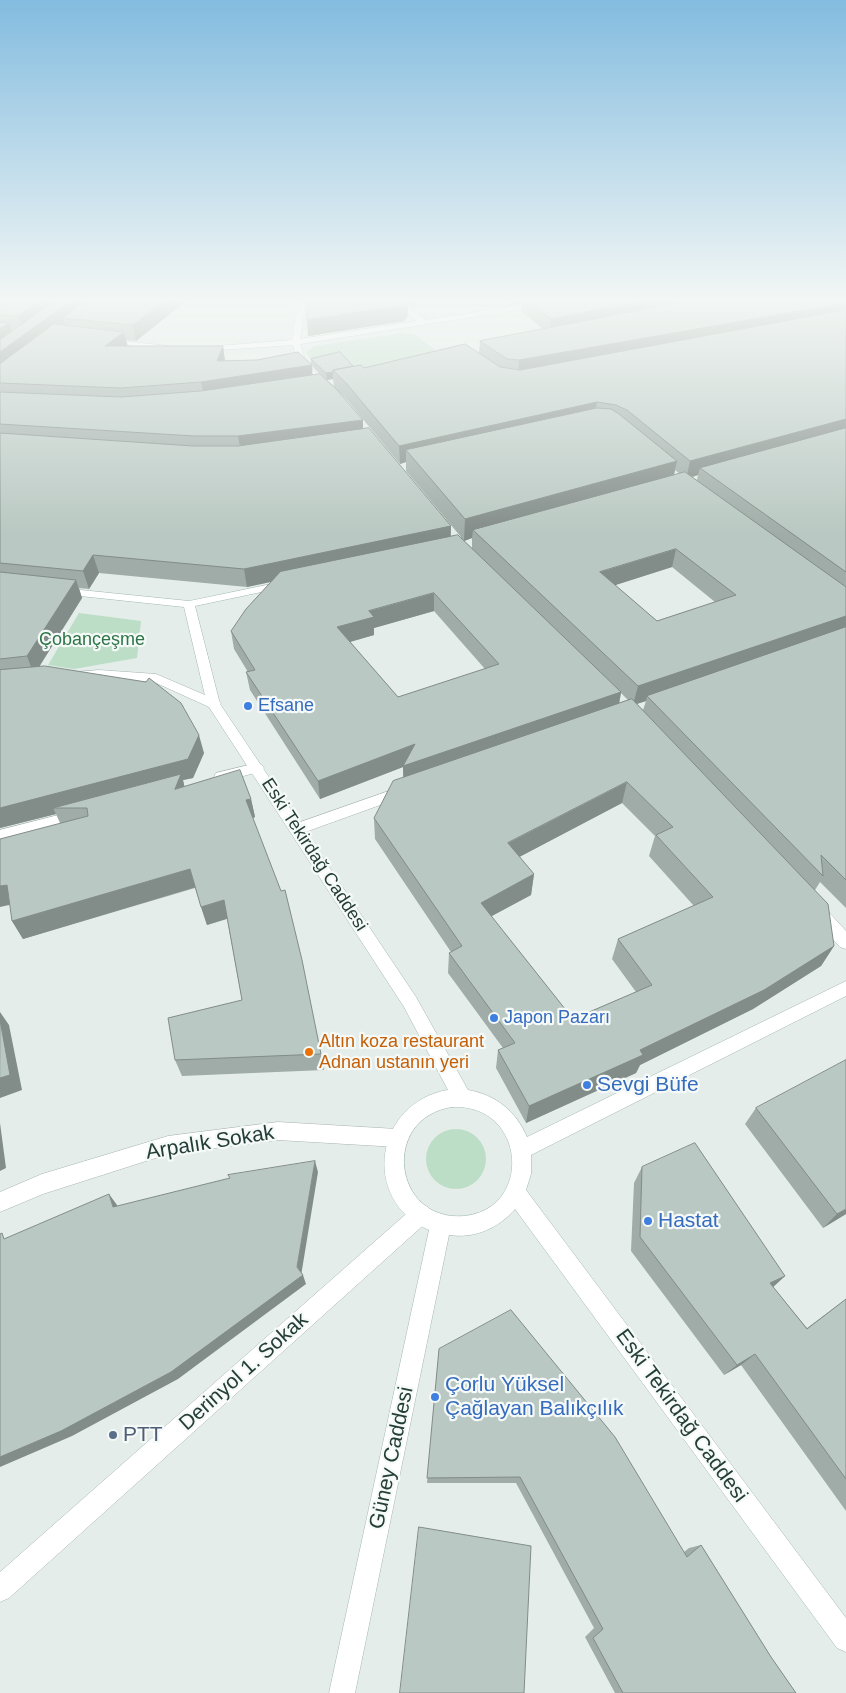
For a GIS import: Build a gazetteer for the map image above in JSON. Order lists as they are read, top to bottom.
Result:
{
  "streets": {
    "street": [
      "Eski Tekirdağ Caddesi",
      "Arpalık Sokak",
      "Derinyol 1. Sokak",
      "Güney Caddesi"
    ]
  },
  "crossings": [
    ["Eski Tekirdağ Caddesi", "Arpalık Sokak"],
    ["Eski Tekirdağ Caddesi", "Derinyol 1. Sokak"],
    ["Eski Tekirdağ Caddesi", "Güney Caddesi"],
    ["Arpalık Sokak", "Derinyol 1. Sokak"],
    ["Arpalık Sokak", "Güney Caddesi"],
    ["Derinyol 1. Sokak", "Güney Caddesi"]
  ],
  "parks": ["Çobançeşme"],
  "places": [
    "Efsane",
    "Japon Pazarı",
    "Altın koza restaurant Adnan ustanın yeri",
    "Sevgi Büfe",
    "Hastat",
    "Çorlu Yüksel Çağlayan Balıkçılık",
    "PTT"
  ]
}
